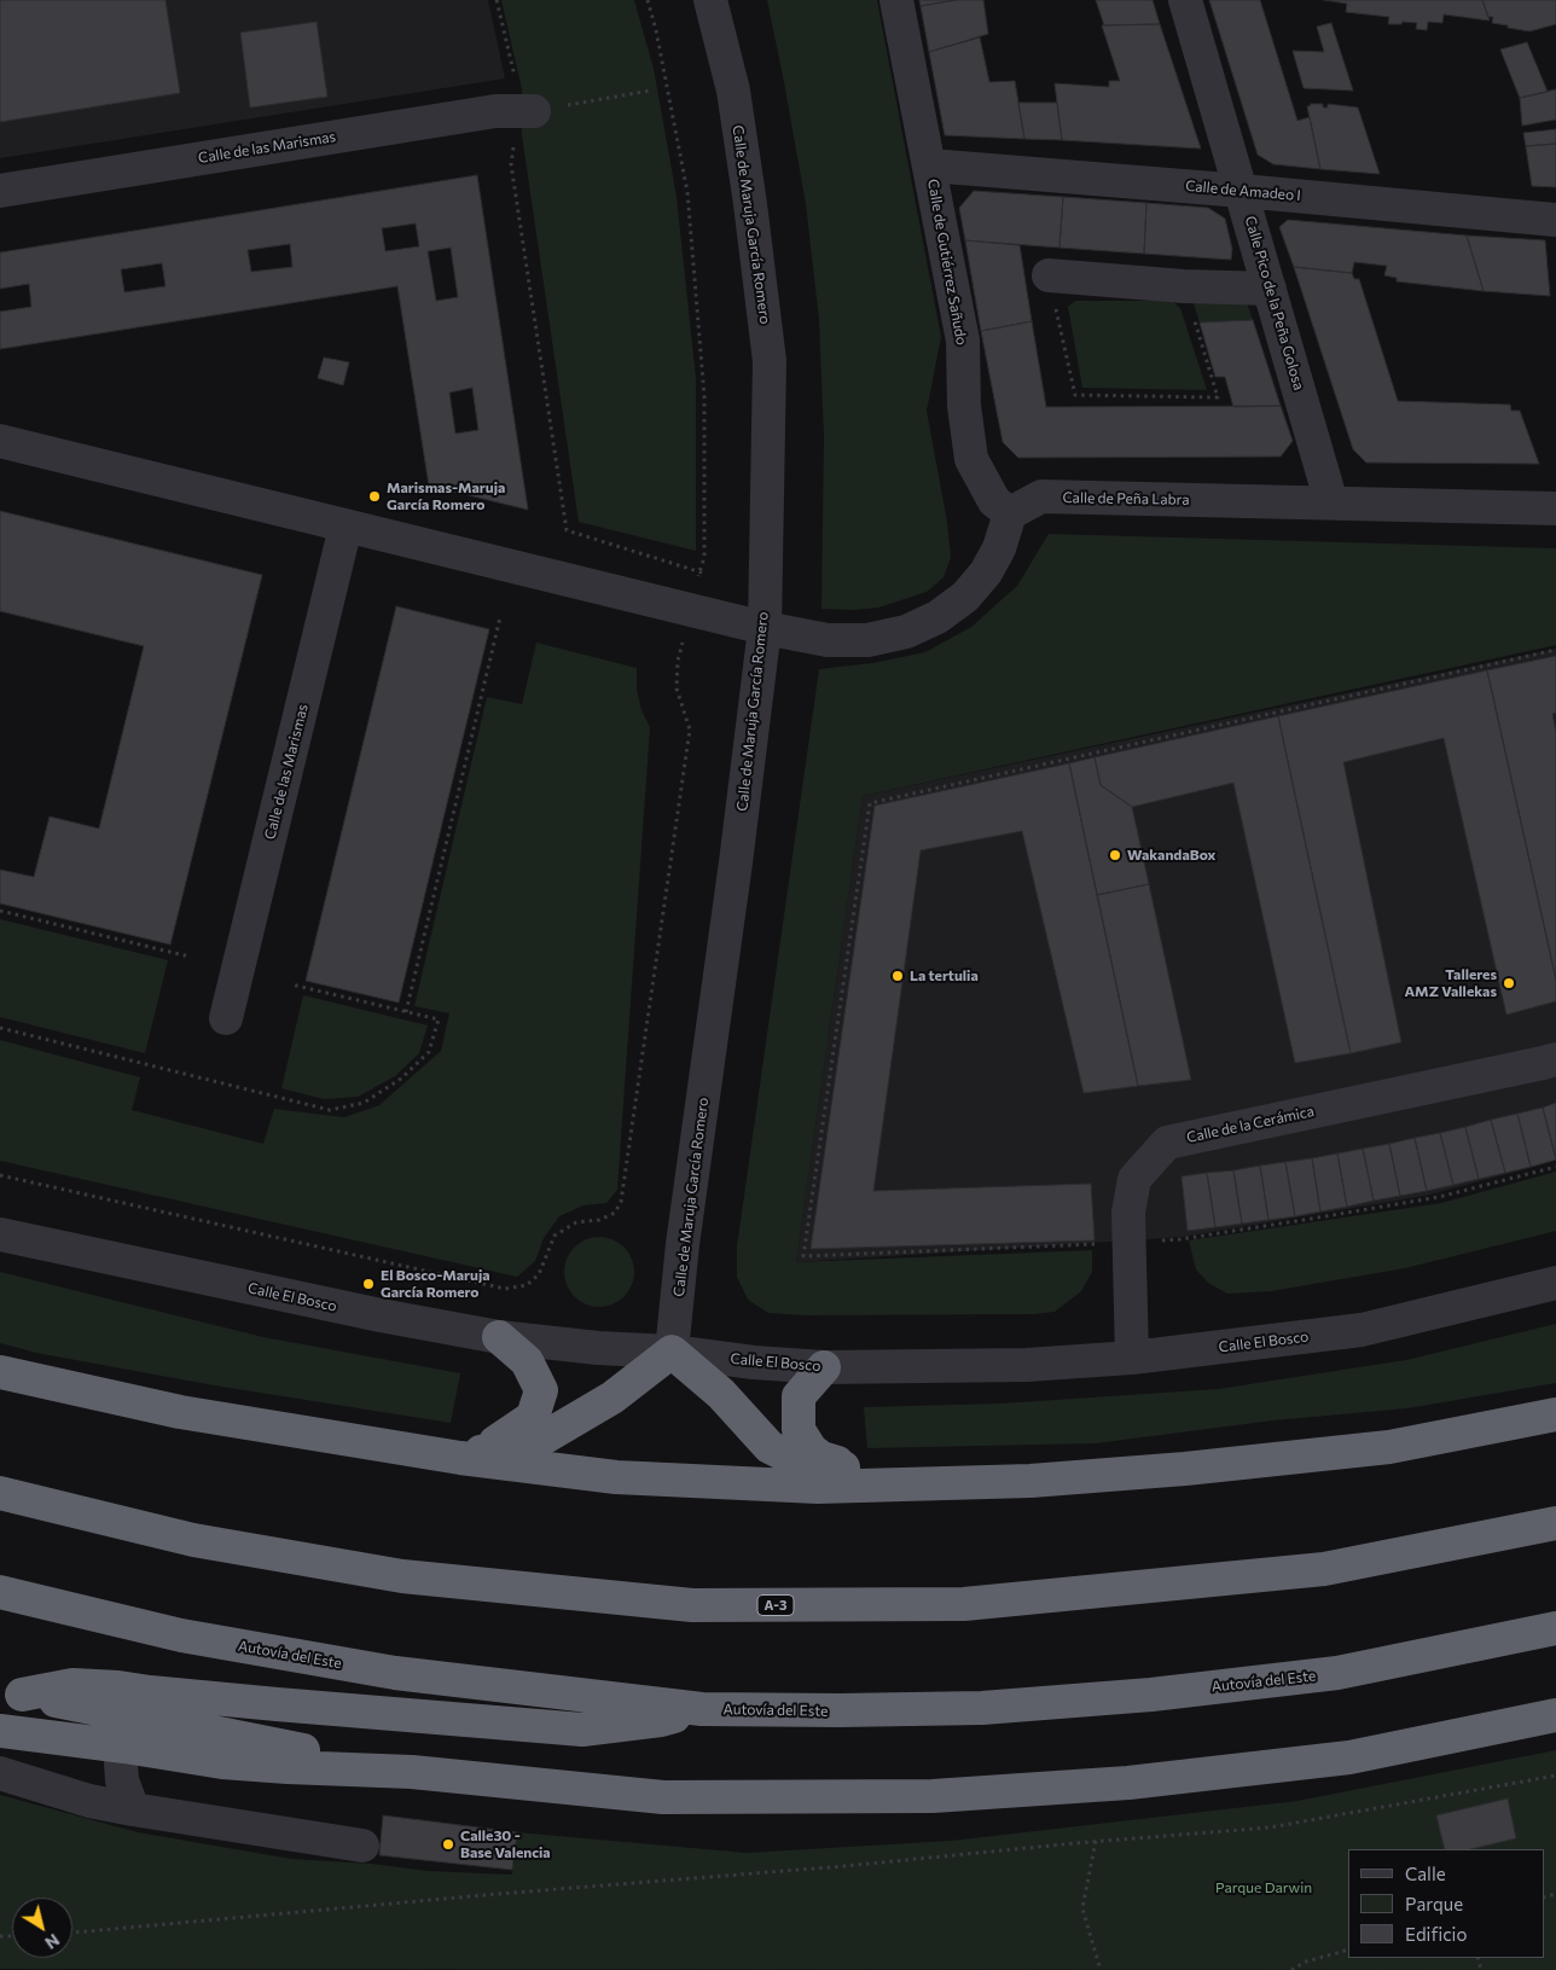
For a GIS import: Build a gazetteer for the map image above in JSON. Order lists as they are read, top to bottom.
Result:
{
  "streets": {
    "highway": ["A-3", "Autovía del Este"],
    "street": [
      "Calle de las Marismas",
      "Calle de Amadeo I",
      "Calle de Maruja García Romero",
      "Calle de Gutiérrez Sañudo",
      "Calle Pico de la Peña Golosa",
      "Calle de Peña Labra",
      "Calle de la Cerámica",
      "Calle El Bosco"
    ]
  },
  "crossings": [
    ["Calle de Amadeo I", "Calle de Gutiérrez Sañudo"],
    ["Calle de Amadeo I", "Calle Pico de la Peña Golosa"],
    ["Calle de Maruja García Romero", "Calle El Bosco"],
    ["Calle de Gutiérrez Sañudo", "Calle de Peña Labra"],
    ["Calle Pico de la Peña Golosa", "Calle de Peña Labra"],
    ["Calle de la Cerámica", "Calle El Bosco"]
  ],
  "parks": ["Parque Darwin"],
  "places": [
    "Marismas-Maruja García Romero",
    "WakandaBox",
    "La tertulia",
    "Talleres AMZ Vallekas",
    "El Bosco-Maruja García Romero",
    "Calle30 - Base Valencia"
  ],
  "legend": ["Calle", "Parque", "Edificio"],
  "north": "bottom right"
}
